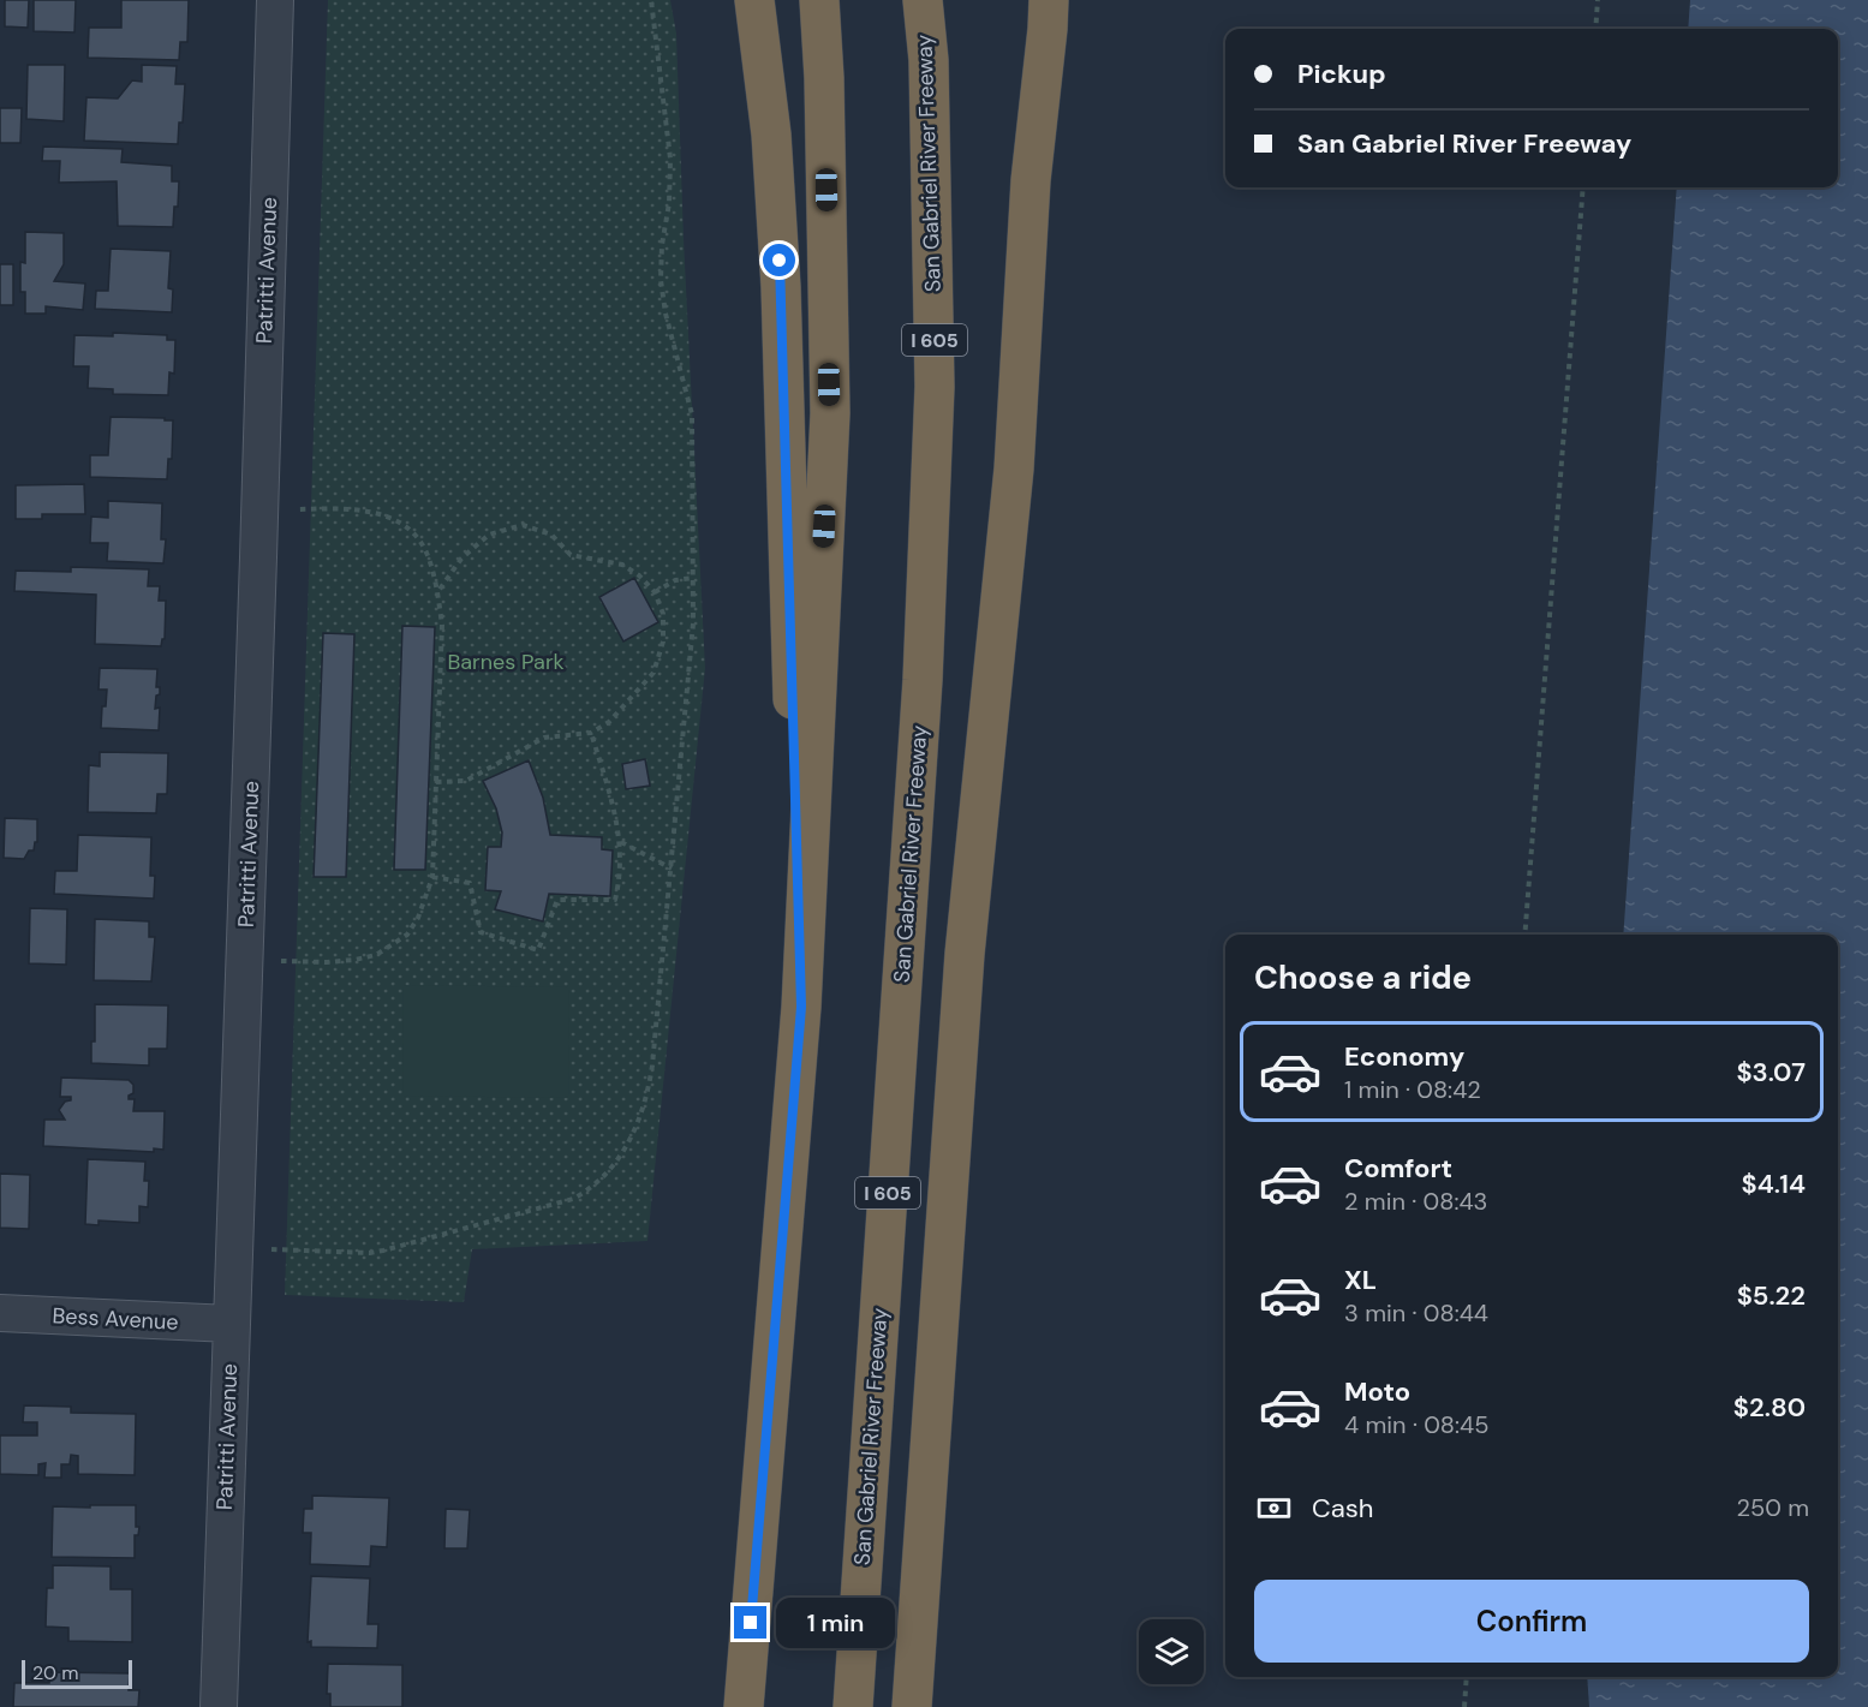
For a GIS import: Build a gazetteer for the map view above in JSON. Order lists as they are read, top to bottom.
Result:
{
  "streets": {
    "highway": ["San Gabriel River Freeway", "I 605"],
    "street": ["Patritti Avenue", "Bess Avenue"]
  },
  "crossings": [
    ["Patritti Avenue", "Bess Avenue"]
  ],
  "parks": ["Barnes Park"],
  "scale_bar": "20 m",
  "page": {
    "banner": ["Pickup", "San Gabriel River Freeway"],
    "heading": "Choose a ride",
    "list": [
      {
        "name": "Economy",
        "note": "1 min · 08:42",
        "value": "$3.07"
      },
      {
        "name": "Comfort",
        "note": "2 min · 08:43",
        "value": "$4.14"
      },
      {
        "name": "XL",
        "note": "3 min · 08:44",
        "value": "$5.22"
      },
      {
        "name": "Moto",
        "note": "4 min · 08:45",
        "value": "$2.80"
      }
    ],
    "pay": ["Cash", "250 m"],
    "buttons": "Confirm",
    "bubble": "1 min",
    "scale": "20 m"
  }
}
